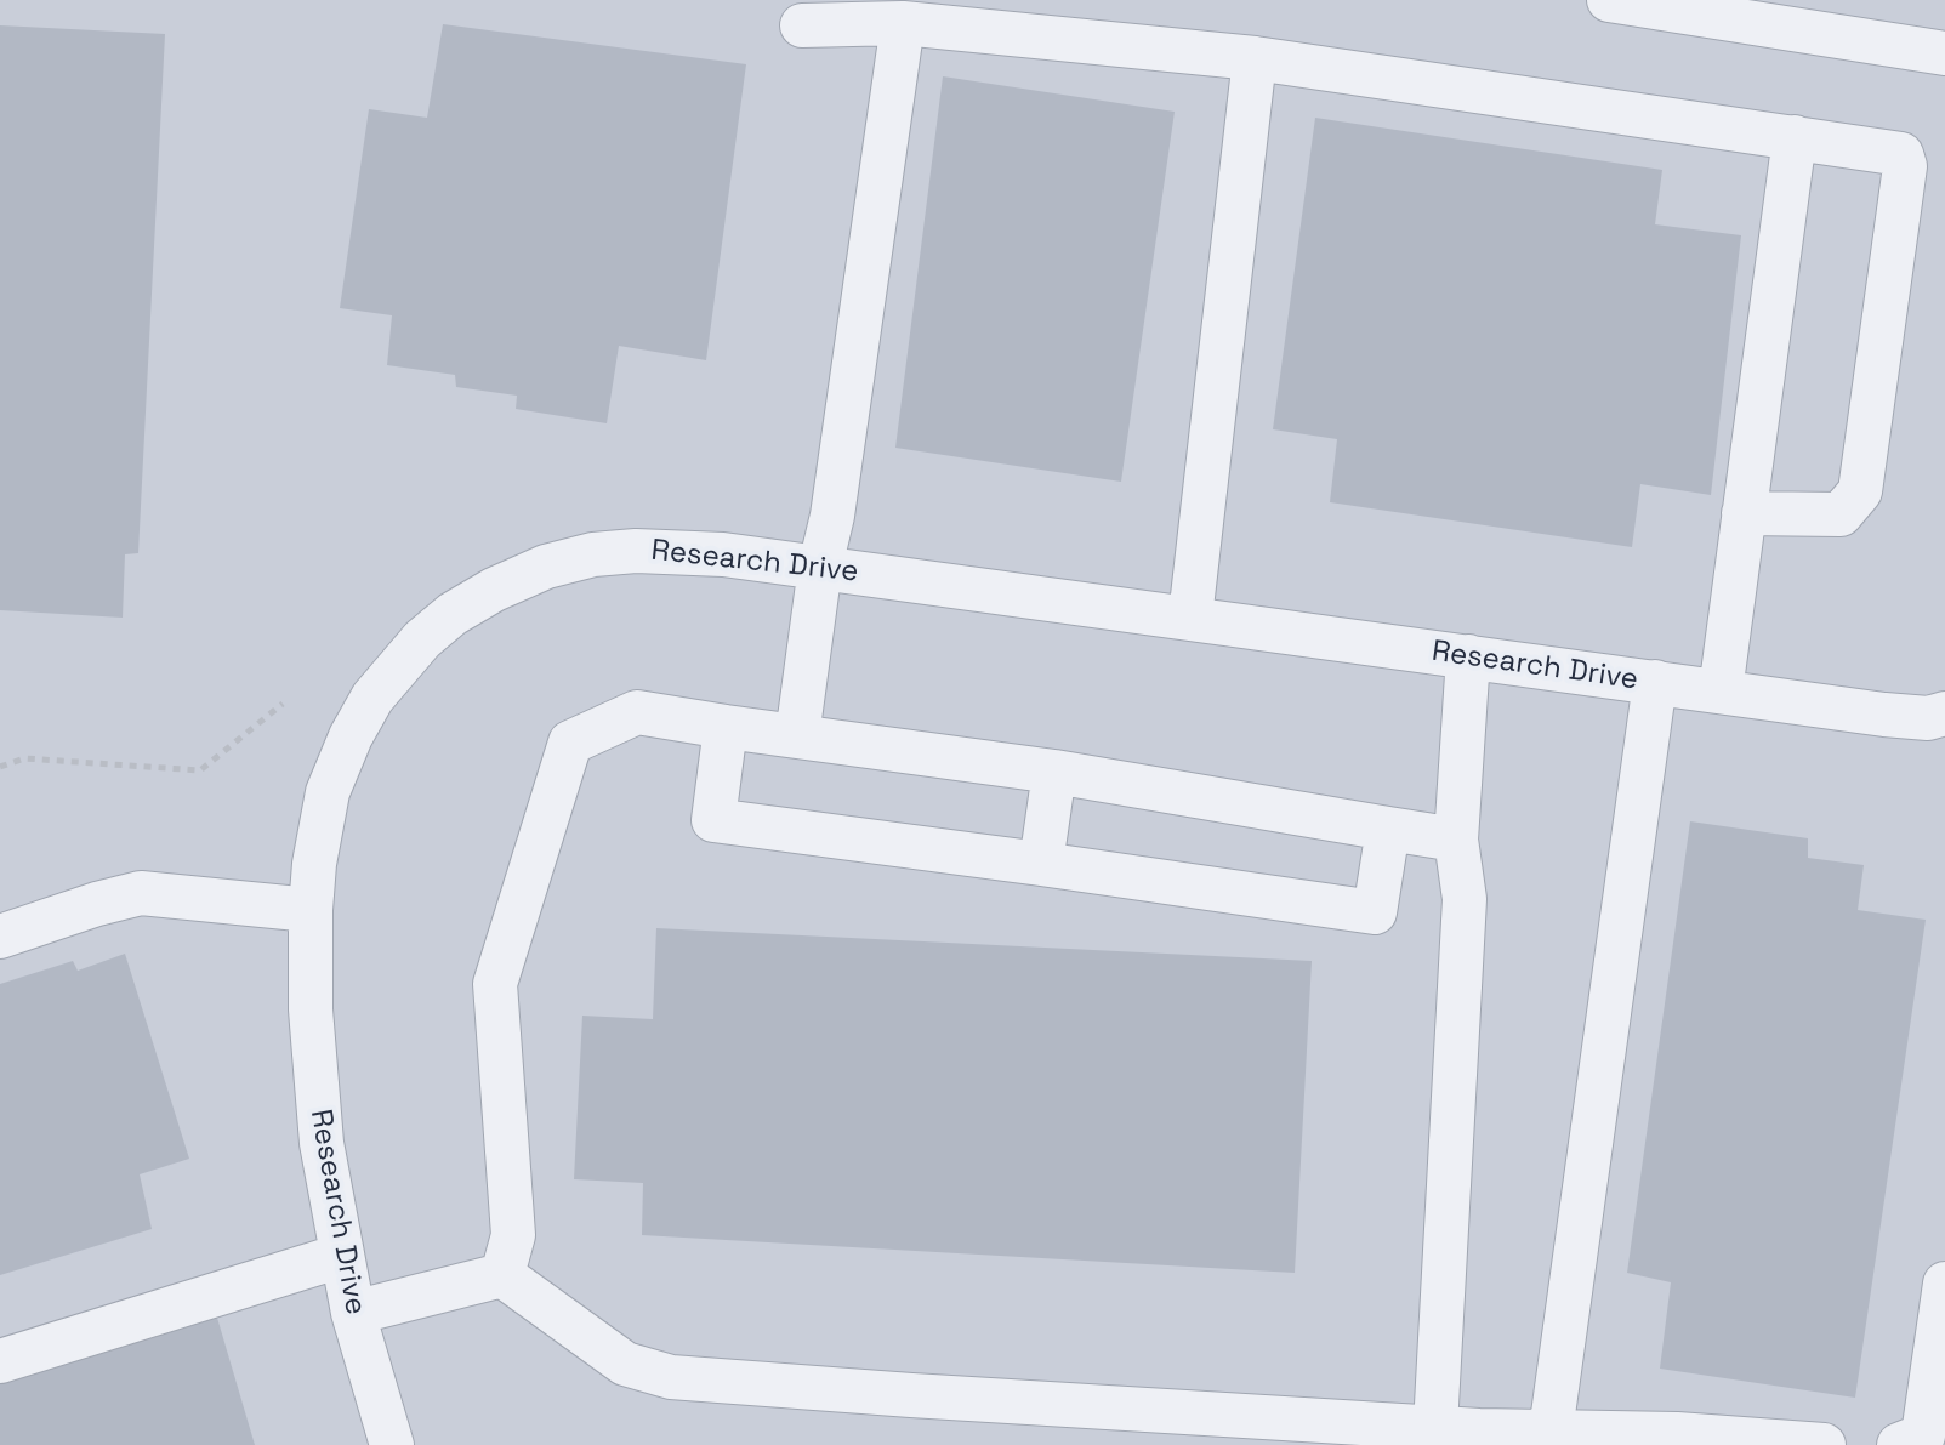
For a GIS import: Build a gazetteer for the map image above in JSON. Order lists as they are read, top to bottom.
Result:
{
  "streets": {
    "street": ["Research Drive"]
  }
}
